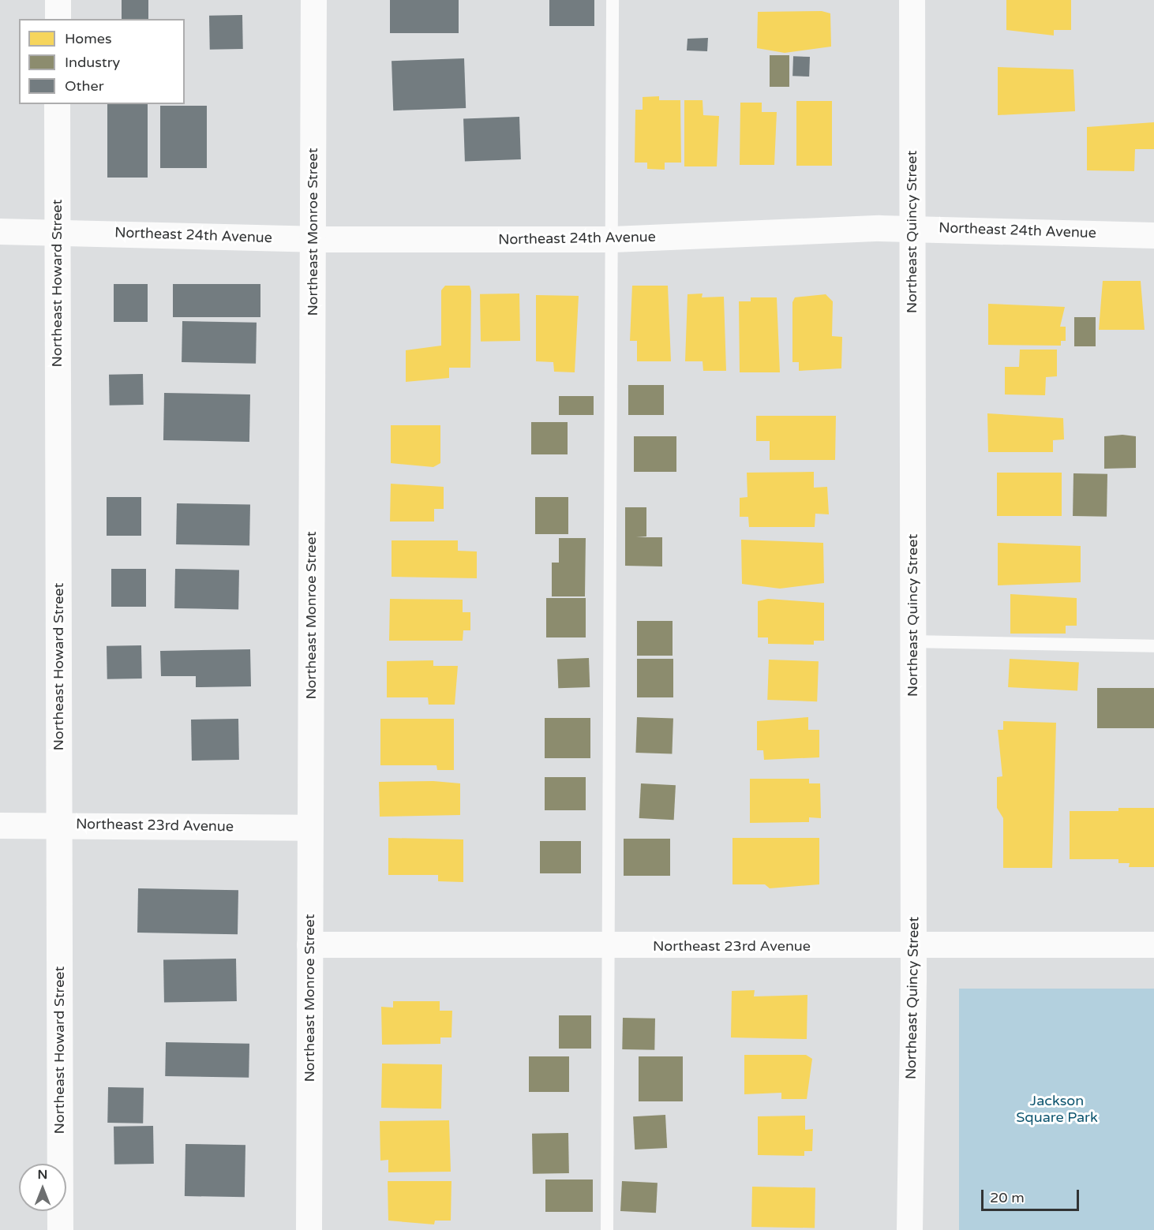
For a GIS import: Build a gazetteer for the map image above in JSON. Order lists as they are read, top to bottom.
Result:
{
  "streets": {
    "street": [
      "Northeast 24th Avenue",
      "Northeast Monroe Street",
      "Northeast Quincy Street",
      "Northeast Howard Street",
      "Northeast 23rd Avenue"
    ]
  },
  "crossings": [
    ["Northeast 24th Avenue", "Northeast Monroe Street"],
    ["Northeast 24th Avenue", "Northeast Quincy Street"],
    ["Northeast 24th Avenue", "Northeast Howard Street"],
    ["Northeast Monroe Street", "Northeast 23rd Avenue"],
    ["Northeast Quincy Street", "Northeast 23rd Avenue"],
    ["Northeast Howard Street", "Northeast 23rd Avenue"]
  ],
  "parks": ["Jackson Square Park"],
  "legend": ["Homes", "Industry", "Other"],
  "scale_bar": "20 m",
  "north": "top"
}
